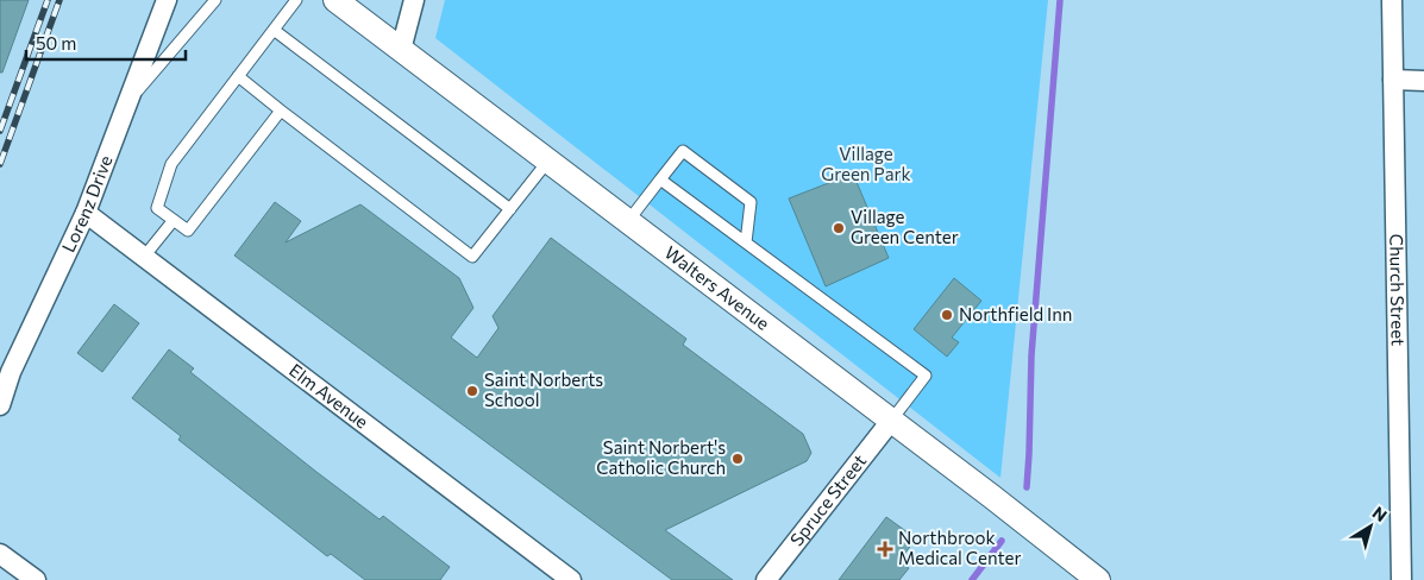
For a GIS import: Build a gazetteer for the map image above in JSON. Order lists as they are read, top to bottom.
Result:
{
  "streets": {
    "street": [
      "Lorenz Drive",
      "Walters Avenue",
      "Church Street",
      "Elm Avenue",
      "Spruce Street"
    ]
  },
  "crossings": [
    ["Lorenz Drive", "Elm Avenue"],
    ["Walters Avenue", "Spruce Street"]
  ],
  "parks": ["Village Green Park"],
  "places": {
    "other": [
      "Village Green Center",
      "Northfield Inn",
      "Saint Norberts School",
      "Saint Norbert's Catholic Church"
    ],
    "health": ["Northbrook Medical Center"]
  },
  "scale_bar": "50 m",
  "north": "top right"
}
